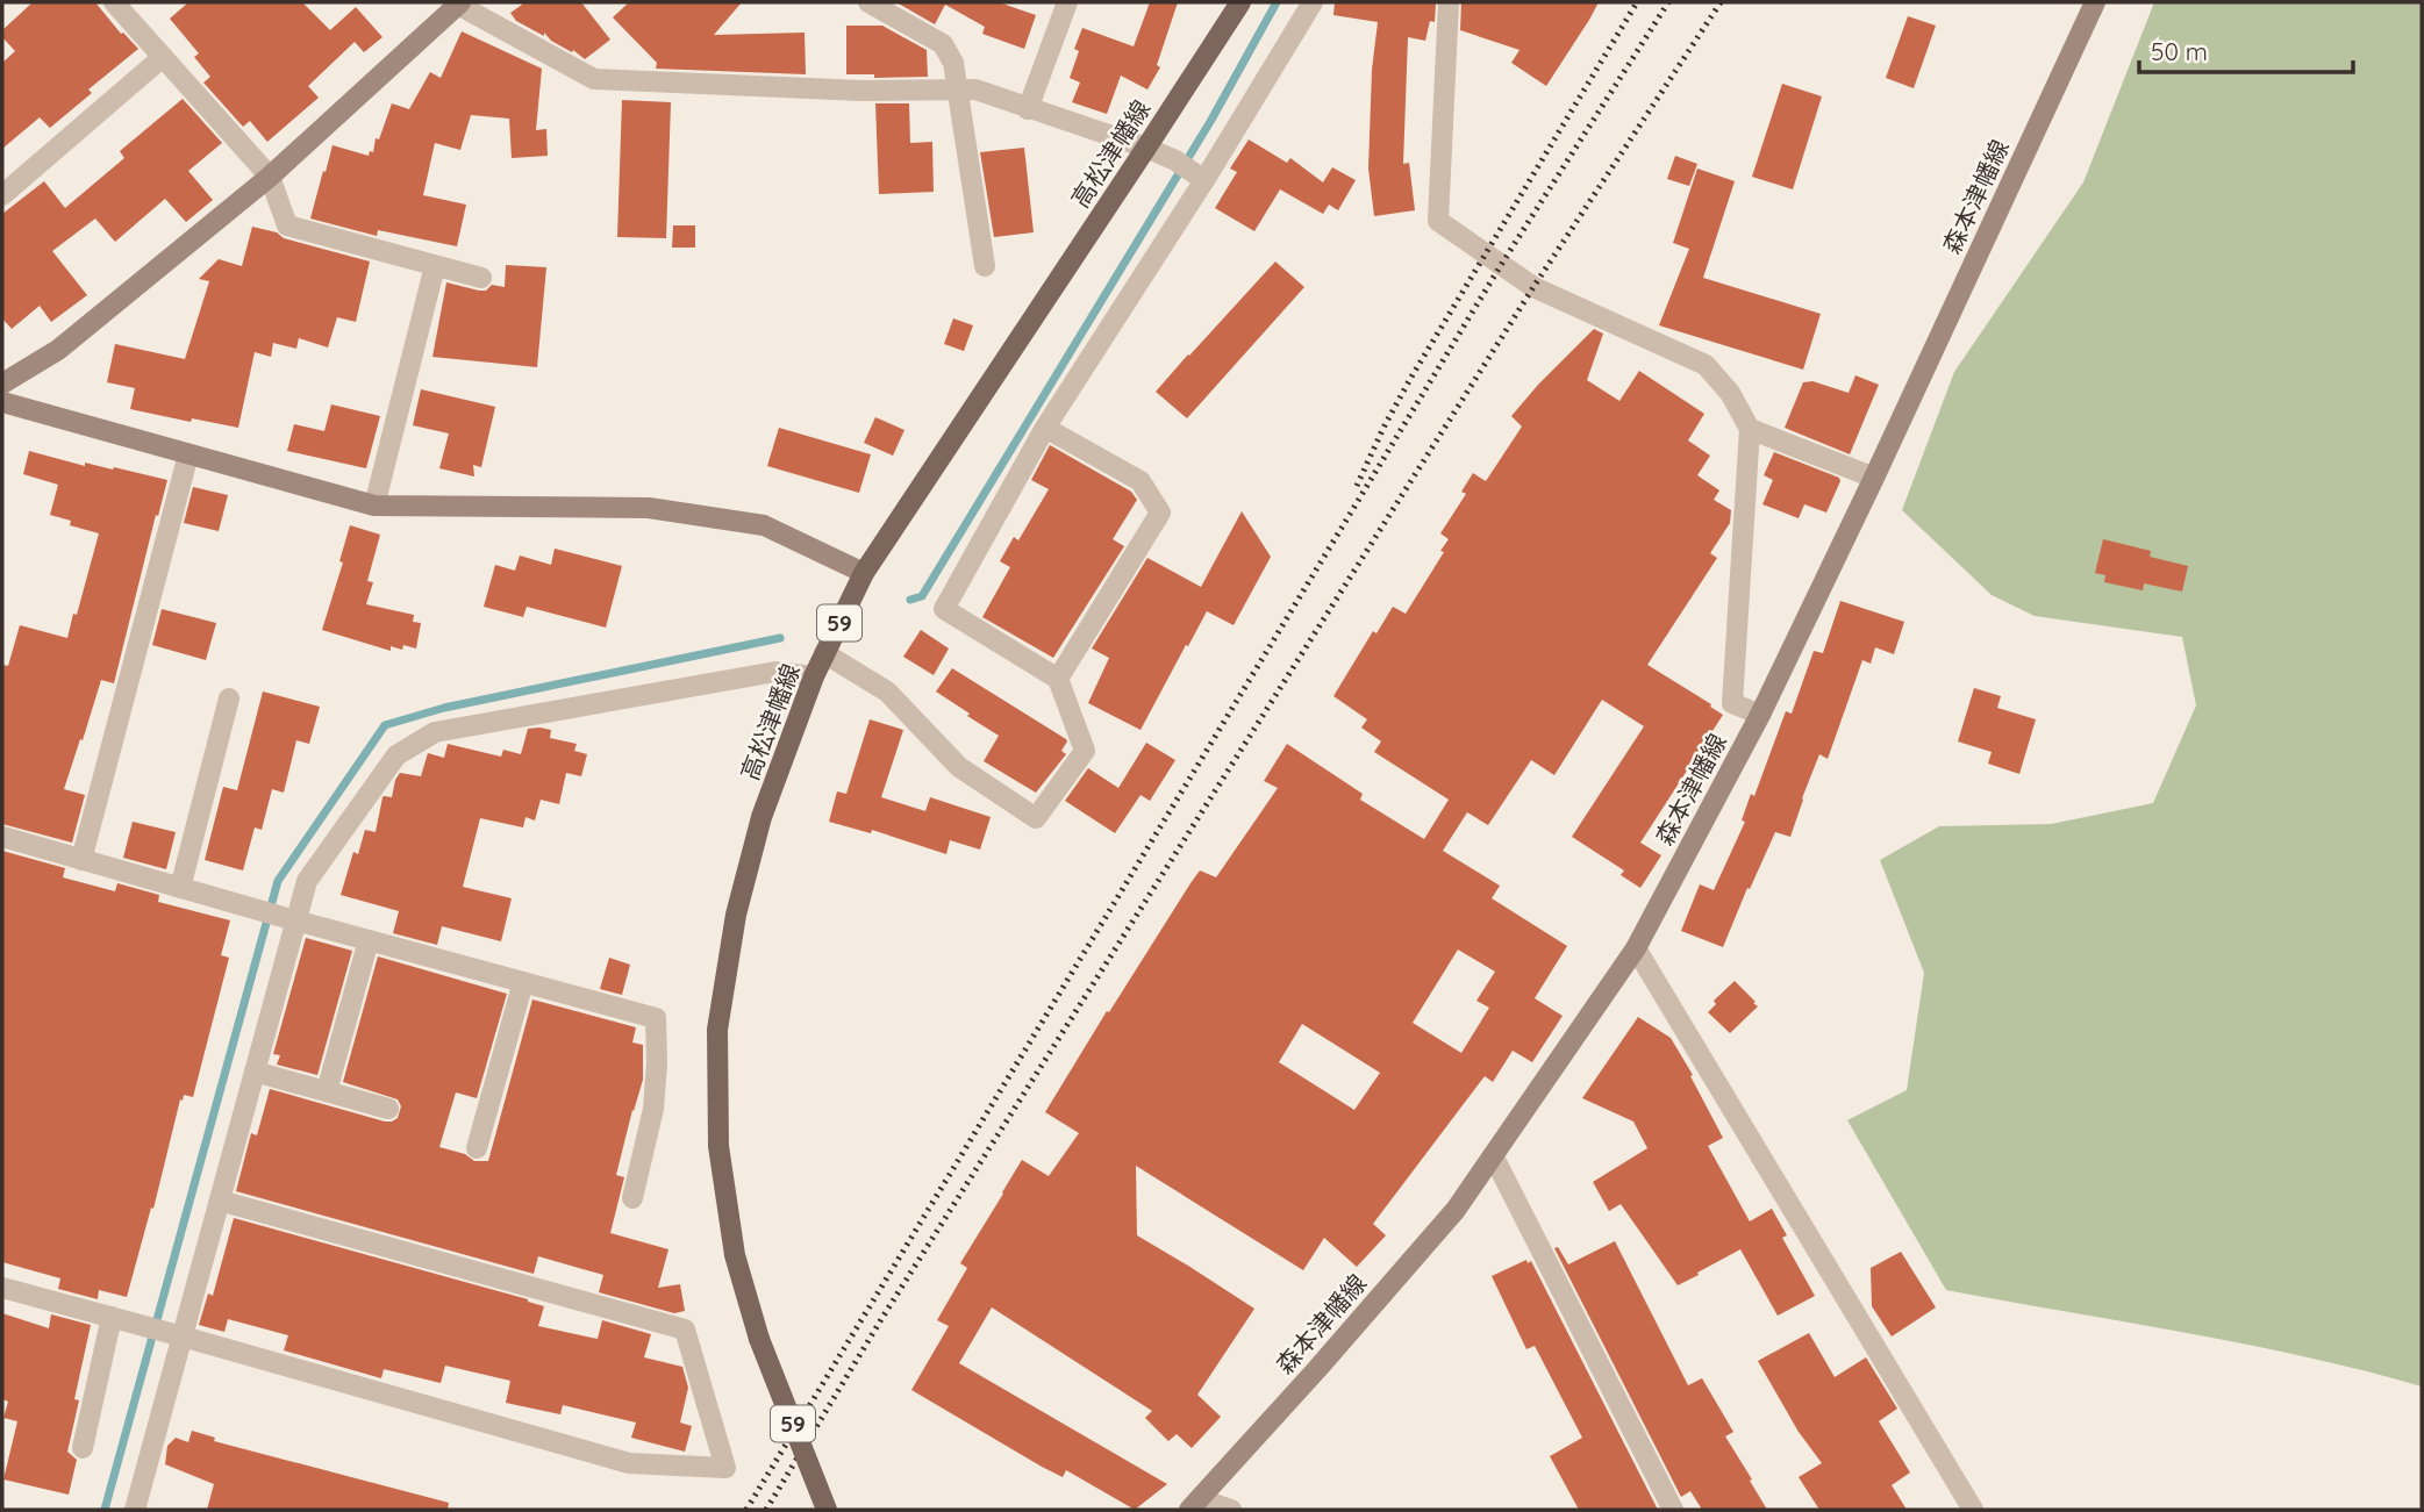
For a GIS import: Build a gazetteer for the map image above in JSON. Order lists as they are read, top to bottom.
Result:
{
  "streets": {
    "main road": ["高松津幡線", "森本津幡線", "59"]
  },
  "scale_bar": "50 m"
}
